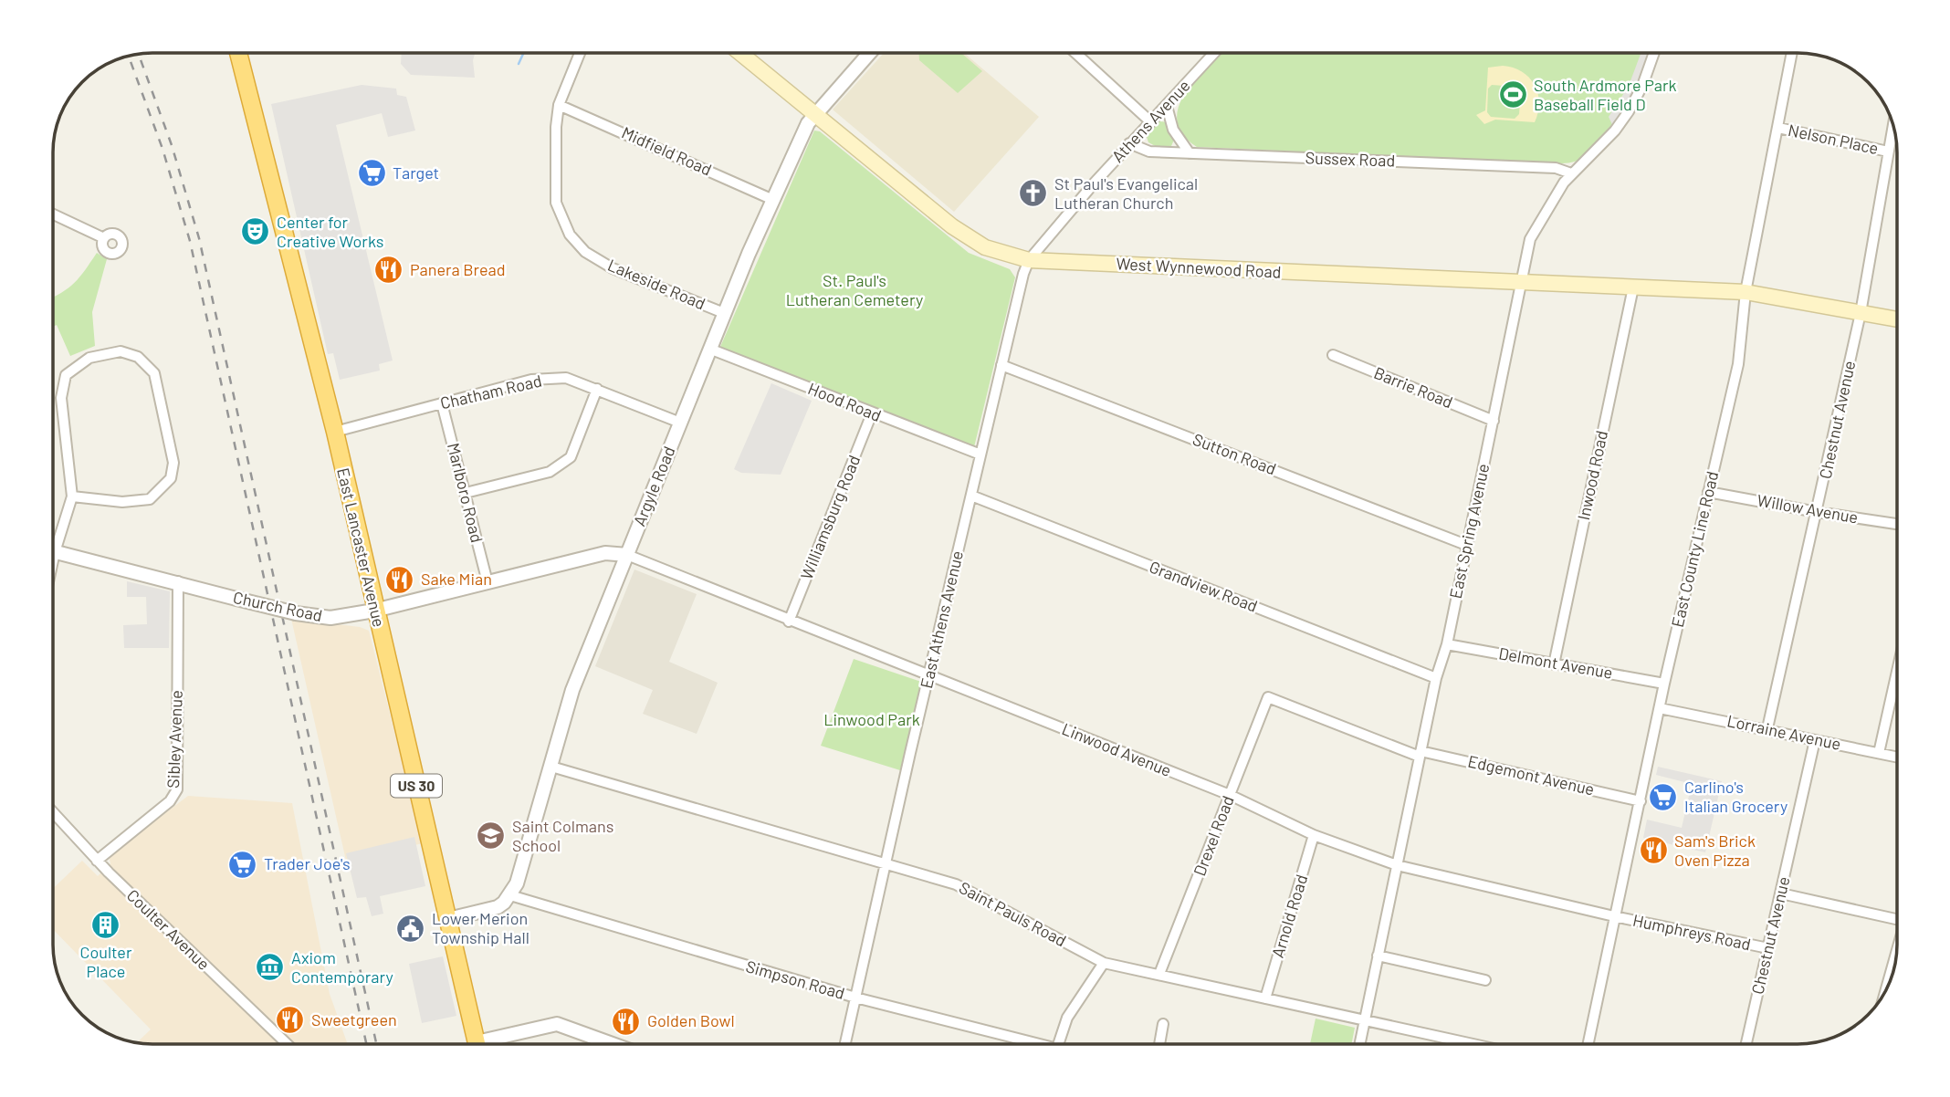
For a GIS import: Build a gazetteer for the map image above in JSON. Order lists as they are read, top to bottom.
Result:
{
  "streets": {
    "highway": ["East Lancaster Avenue", "US 30"],
    "main road": ["West Wynnewood Road"],
    "street": [
      "Athens Avenue",
      "Nelson Place",
      "Midfield Road",
      "Sussex Road",
      "Lakeside Road",
      "Barrie Road",
      "Chatham Road",
      "Hood Road",
      "Chestnut Avenue",
      "Sutton Road",
      "Inwood Road",
      "Argyle Road",
      "Marlboro Road",
      "Willow Avenue",
      "Williamsburg Road",
      "East Spring Avenue",
      "East County Line Road",
      "Grandview Road",
      "Church Road",
      "East Athens Avenue",
      "Delmont Avenue",
      "Lorraine Avenue",
      "Sibley Avenue",
      "Linwood Avenue",
      "Edgemont Avenue",
      "Drexel Road",
      "Saint Pauls Road",
      "Arnold Road",
      "Coulter Avenue",
      "Humphreys Road",
      "Simpson Road"
    ]
  },
  "crossings": [
    ["Athens Avenue", "Sussex Road"],
    ["Athens Avenue", "West Wynnewood Road"],
    ["Athens Avenue", "East Athens Avenue"],
    ["Nelson Place", "Chestnut Avenue"],
    ["Nelson Place", "East County Line Road"],
    ["Midfield Road", "Lakeside Road"],
    ["Midfield Road", "Argyle Road"],
    ["Sussex Road", "East Spring Avenue"],
    ["West Wynnewood Road", "Chestnut Avenue"],
    ["West Wynnewood Road", "Inwood Road"],
    ["West Wynnewood Road", "Argyle Road"],
    ["West Wynnewood Road", "East Spring Avenue"],
    ["West Wynnewood Road", "East County Line Road"],
    ["West Wynnewood Road", "East Athens Avenue"],
    ["Lakeside Road", "Argyle Road"],
    ["Barrie Road", "East Spring Avenue"],
    ["Chatham Road", "Argyle Road"],
    ["Chatham Road", "Marlboro Road"],
    ["Chatham Road", "East Lancaster Avenue"],
    ["Hood Road", "Argyle Road"],
    ["Hood Road", "Williamsburg Road"],
    ["Hood Road", "East Athens Avenue"],
    ["Chestnut Avenue", "Willow Avenue"],
    ["Chestnut Avenue", "Lorraine Avenue"],
    ["Chestnut Avenue", "Humphreys Road"],
    ["Sutton Road", "East Spring Avenue"],
    ["Sutton Road", "East Athens Avenue"],
    ["Inwood Road", "Delmont Avenue"],
    ["Argyle Road", "Church Road"],
    ["Argyle Road", "Linwood Avenue"],
    ["Argyle Road", "Saint Pauls Road"],
    ["Argyle Road", "Simpson Road"],
    ["Marlboro Road", "Church Road"],
    ["Willow Avenue", "East County Line Road"],
    ["Williamsburg Road", "Linwood Avenue"],
    ["East Spring Avenue", "Grandview Road"],
    ["East Spring Avenue", "Delmont Avenue"],
    ["East Spring Avenue", "Linwood Avenue"],
    ["East Spring Avenue", "Edgemont Avenue"],
    ["East Spring Avenue", "Saint Pauls Road"],
    ["East Lancaster Avenue", "Church Road"],
    ["East County Line Road", "Delmont Avenue"],
    ["East County Line Road", "Lorraine Avenue"],
    ["East County Line Road", "Linwood Avenue"],
    ["East County Line Road", "Edgemont Avenue"],
    ["East County Line Road", "Humphreys Road"],
    ["Grandview Road", "East Athens Avenue"],
    ["Church Road", "Sibley Avenue"],
    ["Church Road", "Linwood Avenue"],
    ["East Athens Avenue", "Linwood Avenue"],
    ["East Athens Avenue", "Saint Pauls Road"],
    ["East Athens Avenue", "Simpson Road"],
    ["Sibley Avenue", "Coulter Avenue"],
    ["Linwood Avenue", "Drexel Road"],
    ["Linwood Avenue", "Arnold Road"],
    ["Linwood Avenue", "Humphreys Road"],
    ["Edgemont Avenue", "Drexel Road"],
    ["Drexel Road", "Saint Pauls Road"],
    ["Saint Pauls Road", "Arnold Road"]
  ],
  "parks": ["St. Paul's Lutheran Cemetery", "Linwood Park"],
  "places": {
    "sports": ["South Ardmore Park Baseball Field D"],
    "supermarket": ["Target", "Carlino's Italian Grocery", "Trader Joe's"],
    "church": ["St Paul's Evangelical Lutheran Church"],
    "theatre": ["Center for Creative Works"],
    "restaurant": [
      "Panera Bread",
      "Sake Mian",
      "Sam's Brick Oven Pizza",
      "Sweetgreen",
      "Golden Bowl"
    ],
    "school or university": ["Saint Colmans School"],
    "building": ["Coulter Place"],
    "public building": ["Lower Merion Township Hall"],
    "museum": ["Axiom Contemporary"]
  }
}
